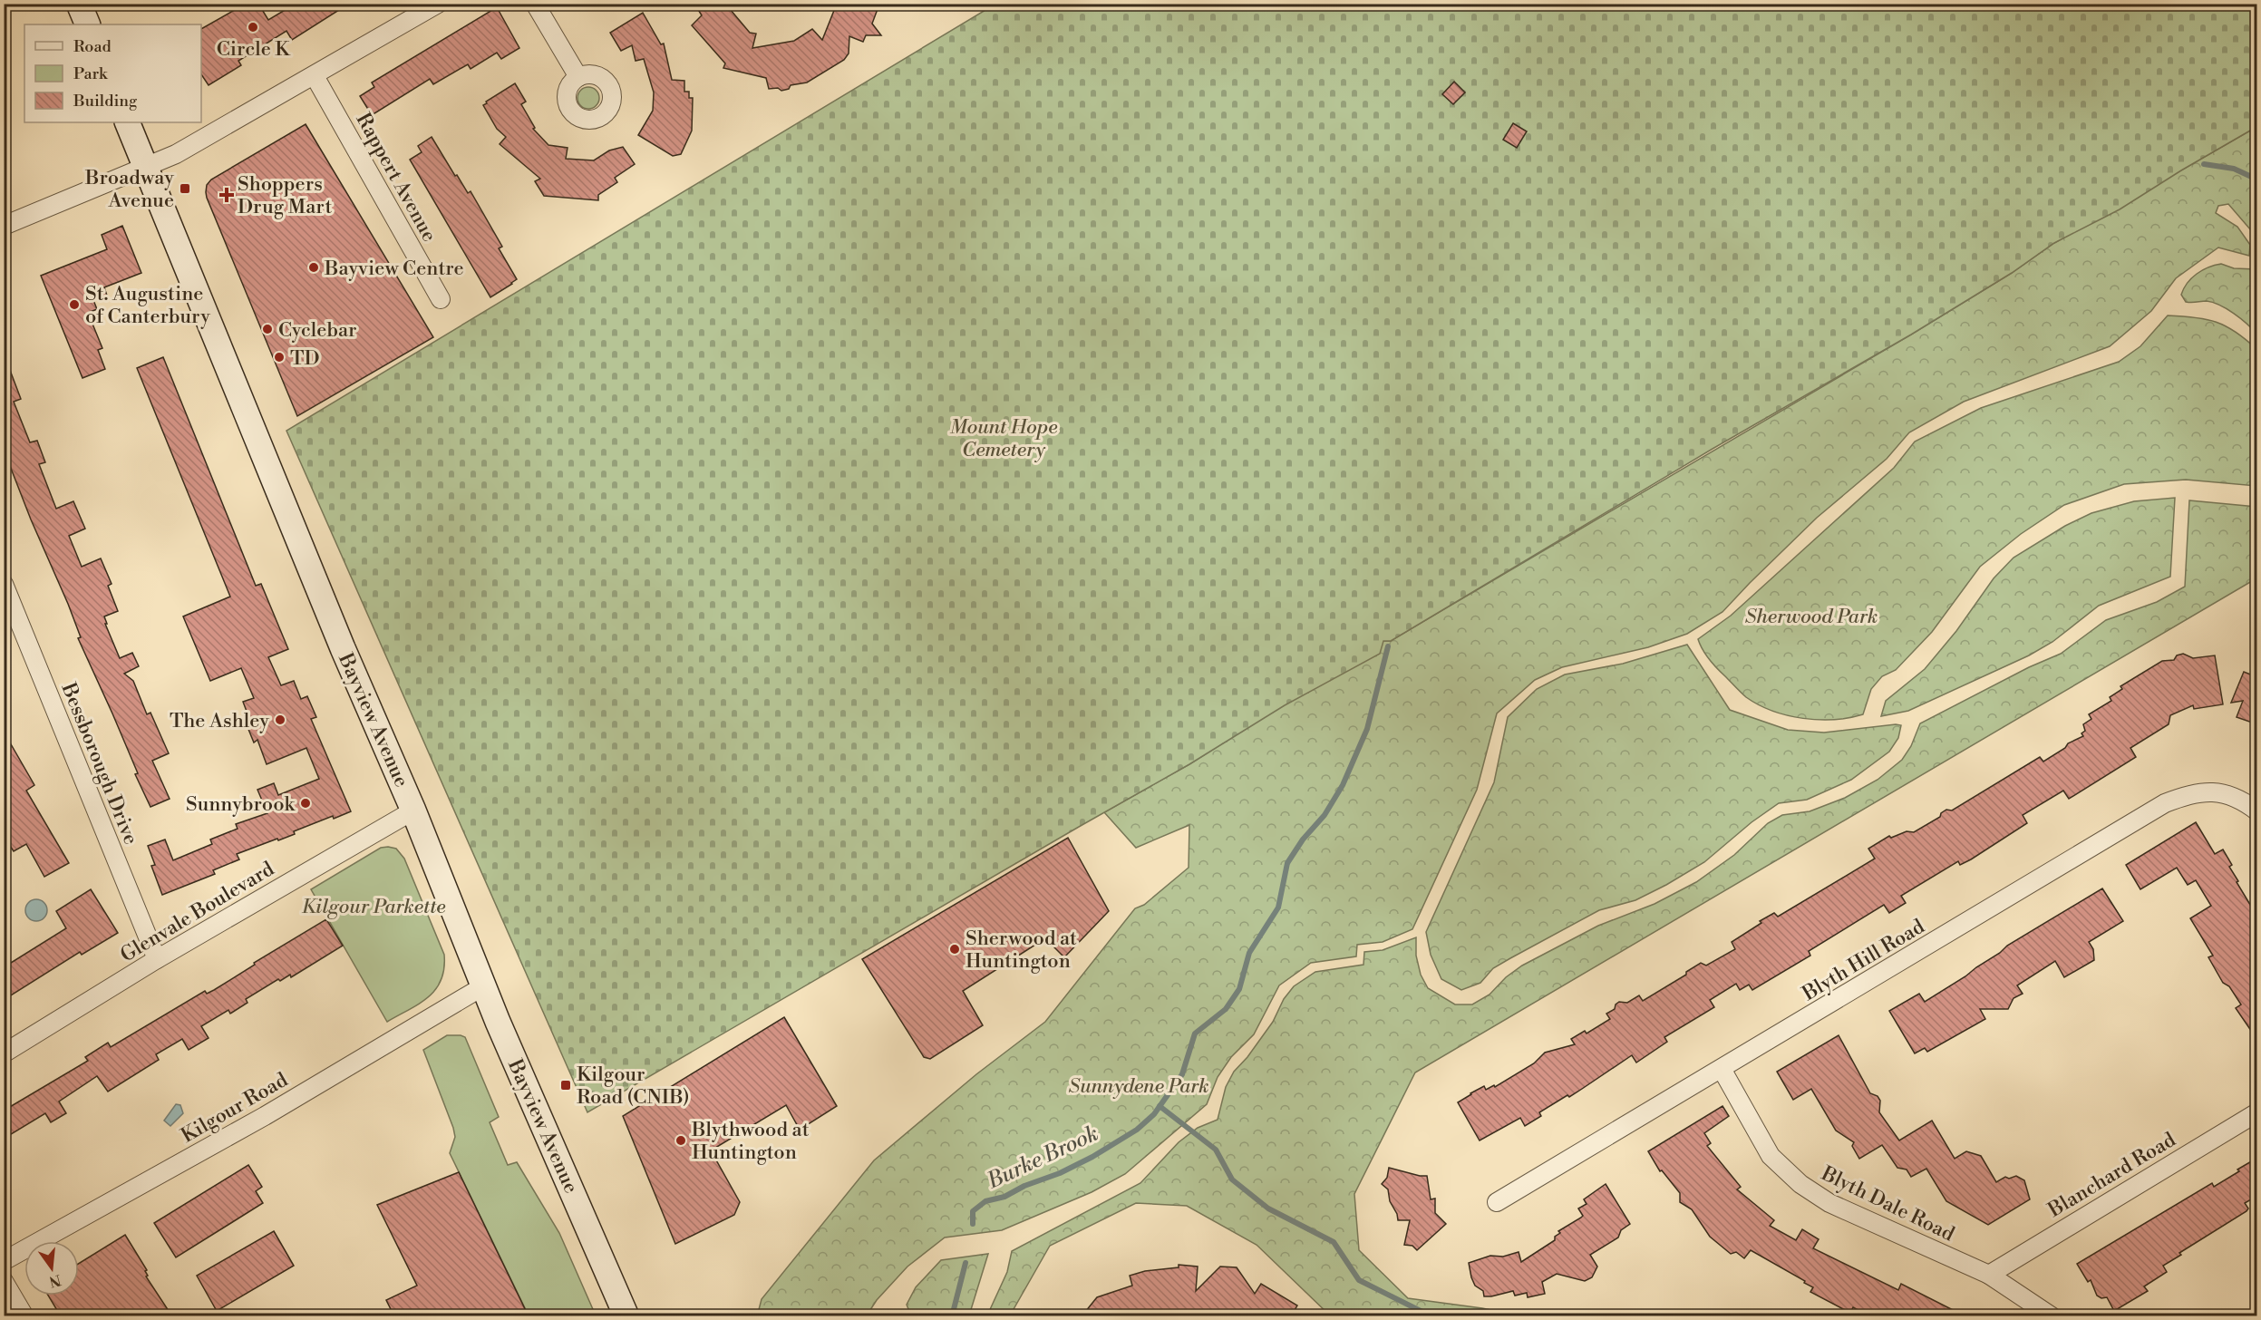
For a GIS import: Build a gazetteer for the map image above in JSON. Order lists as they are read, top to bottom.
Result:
{
  "streets": {
    "main road": ["Bayview Avenue"],
    "street": [
      "Rappert Avenue",
      "Bessborough Drive",
      "Glenvale Boulevard",
      "Blyth Hill Road",
      "Kilgour Road",
      "Blanchard Road",
      "Blyth Dale Road"
    ]
  },
  "crossings": [
    ["Bayview Avenue", "Glenvale Boulevard"],
    ["Bayview Avenue", "Kilgour Road"],
    ["Bessborough Drive", "Glenvale Boulevard"],
    ["Blyth Hill Road", "Blyth Dale Road"],
    ["Blanchard Road", "Blyth Dale Road"]
  ],
  "water": ["Burke Brook"],
  "parks": [
    "Mount Hope Cemetery",
    "Sherwood Park",
    "Kilgour Parkette",
    "Sunnydene Park"
  ],
  "places": {
    "other": [
      "Circle K",
      "Bayview Centre",
      "St. Augustine of Canterbury",
      "Cyclebar",
      "TD",
      "The Ashley",
      "Sunnybrook",
      "Sherwood at Huntington",
      "Blythwood at Huntington"
    ],
    "transit": ["Broadway Avenue", "Kilgour Road (CNIB)"],
    "health": ["Shoppers Drug Mart"]
  },
  "legend": ["Road", "Park", "Building"],
  "north": "bottom"
}
